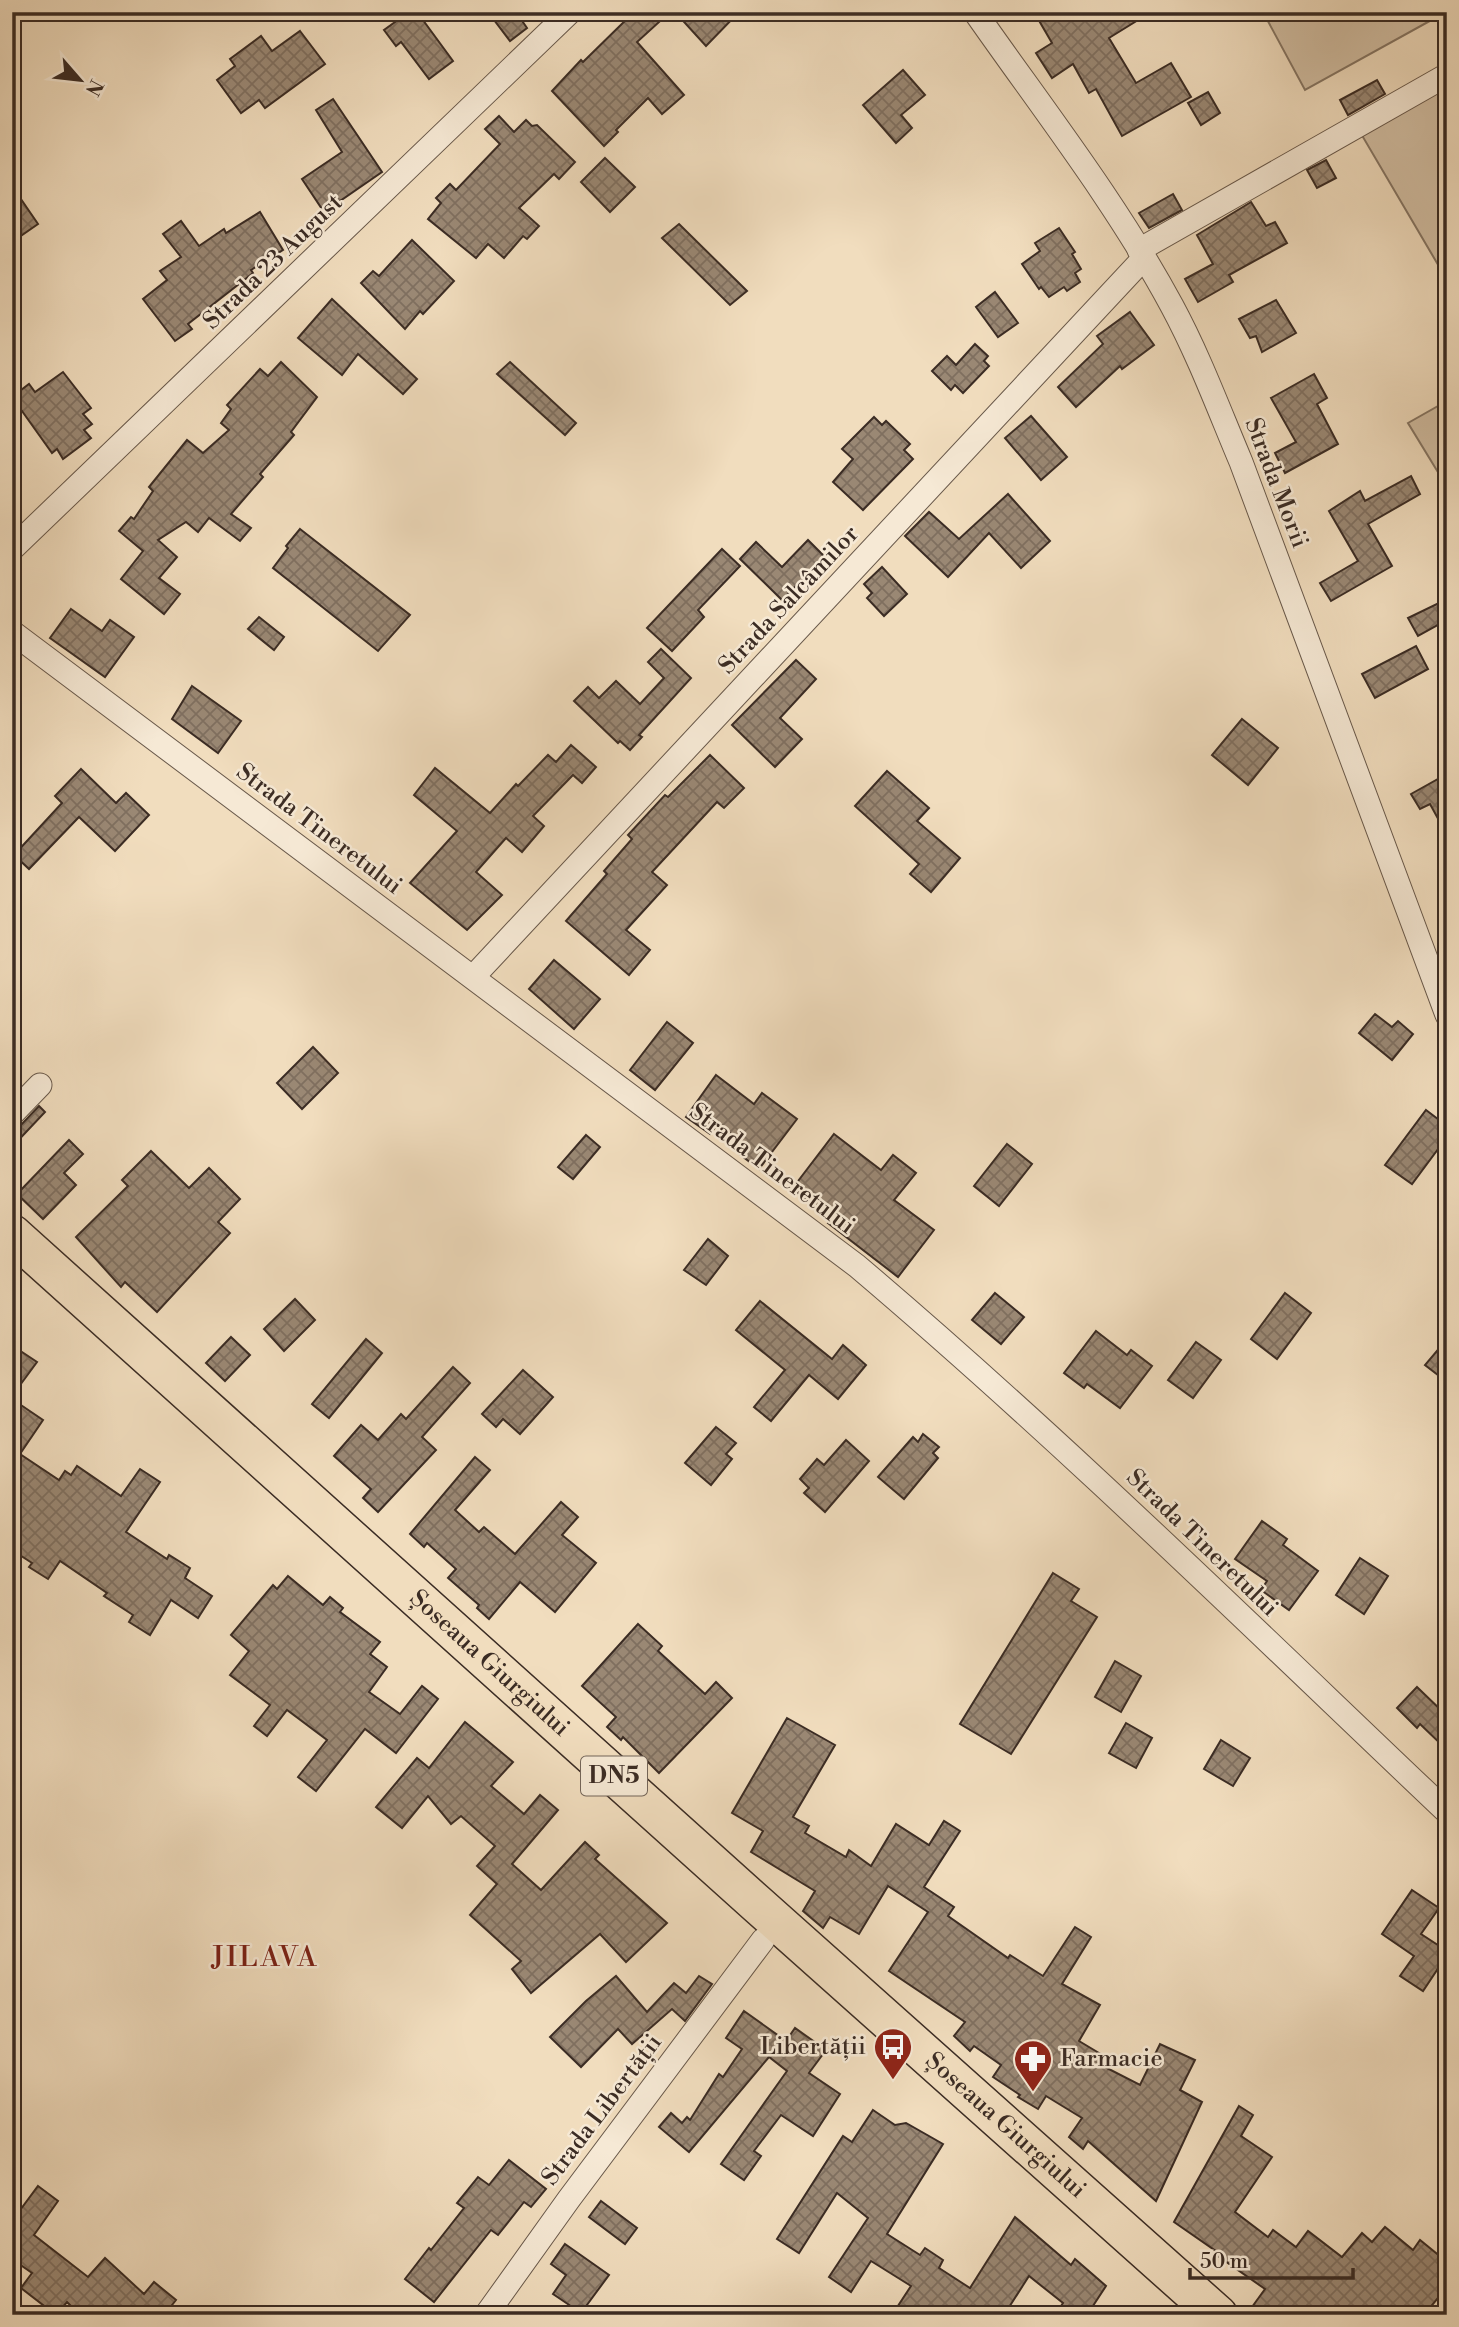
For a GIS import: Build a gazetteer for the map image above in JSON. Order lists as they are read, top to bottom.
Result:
{
  "streets": {
    "highway": ["Șoseaua Giurgiului", "DN5"],
    "street": [
      "Strada 23 August",
      "Strada Morii",
      "Strada Salcâmilor",
      "Strada Tineretului",
      "Strada Libertății"
    ]
  },
  "crossings": [
    ["Strada Morii", "Strada Salcâmilor"],
    ["Strada Salcâmilor", "Strada Tineretului"],
    ["Șoseaua Giurgiului", "Strada Libertății"]
  ],
  "districts": ["JILAVA"],
  "places": {
    "bus stop": ["Libertății"],
    "pharmacy": ["Farmacie"]
  },
  "scale_bar": "50 m",
  "north": "bottom right"
}
